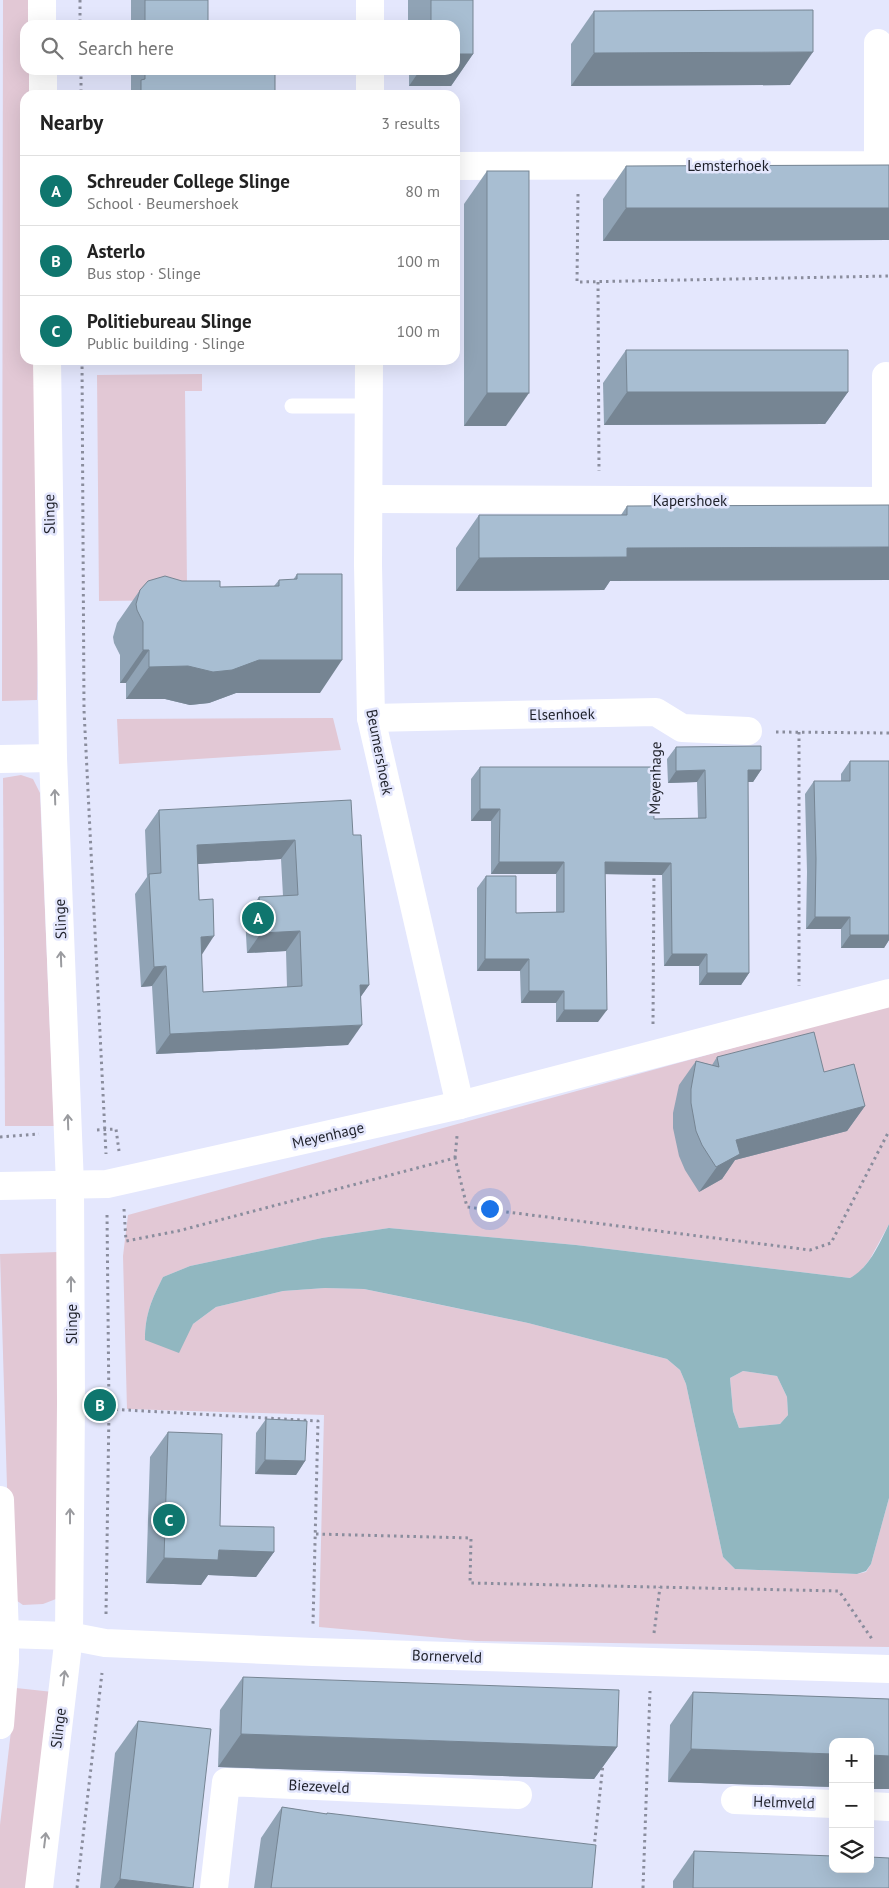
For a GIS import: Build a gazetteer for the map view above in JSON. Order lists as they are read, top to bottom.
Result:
{
  "streets": {
    "street": [
      "Lemsterhoek",
      "Kapershoek",
      "Slinge",
      "Elsenhoek",
      "Beumershoek",
      "Meyenhage",
      "Bornerveld",
      "Biezeveld",
      "Helmveld"
    ]
  },
  "crossings": [
    ["Kapershoek", "Beumershoek"],
    ["Slinge", "Meyenhage"],
    ["Slinge", "Bornerveld"],
    ["Elsenhoek", "Beumershoek"],
    ["Elsenhoek", "Meyenhage"],
    ["Beumershoek", "Meyenhage"]
  ],
  "one_way": ["Slinge"],
  "page": {
    "search": "Search here",
    "heading": ["Nearby", "3 results"],
    "list": [
      {
        "mark": "A",
        "name": "Schreuder College Slinge",
        "note": "School · Beumershoek",
        "value": "80 m"
      },
      {
        "mark": "B",
        "name": "Asterlo",
        "note": "Bus stop · Slinge",
        "value": "100 m"
      },
      {
        "mark": "C",
        "name": "Politiebureau Slinge",
        "note": "Public building · Slinge",
        "value": "100 m"
      }
    ],
    "pins": ["A", "B", "C"],
    "map_buttons": ["+", "−"]
  }
}
